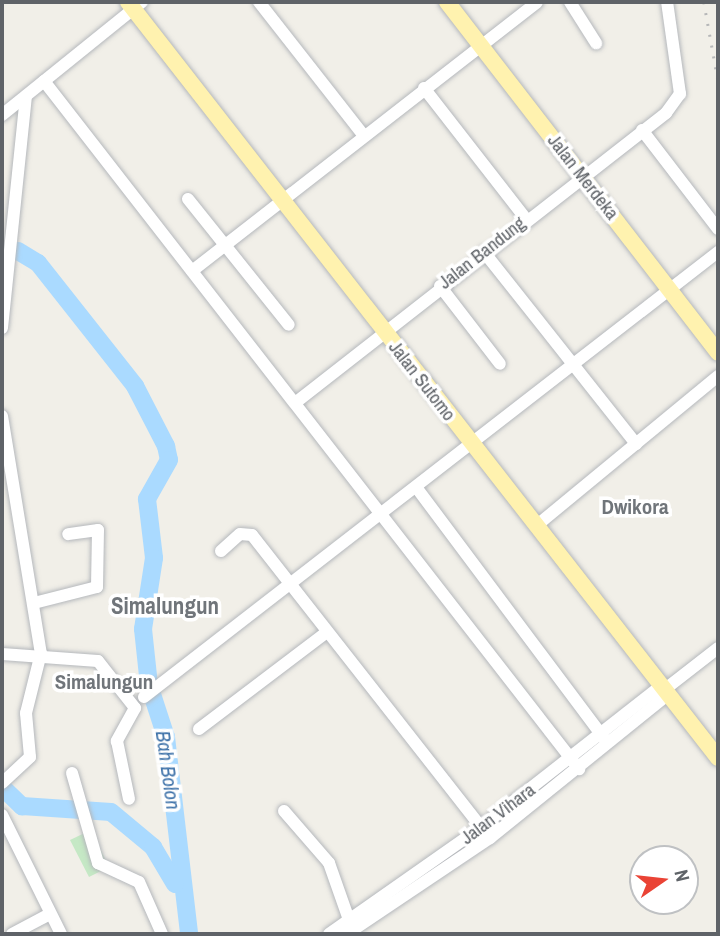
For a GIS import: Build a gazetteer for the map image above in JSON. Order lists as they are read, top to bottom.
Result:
{
  "streets": {
    "main road": ["Jalan Merdeka", "Jalan Sutomo"],
    "street": ["Jalan Bandung", "Jalan Vihara"]
  },
  "crossings": [
    ["Jalan Merdeka", "Jalan Bandung"],
    ["Jalan Bandung", "Jalan Sutomo"],
    ["Jalan Sutomo", "Jalan Vihara"]
  ],
  "districts": ["Dwikora", "Simalungun", "Simalungun"],
  "water": ["Bah Bolon"],
  "north": "right"
}
